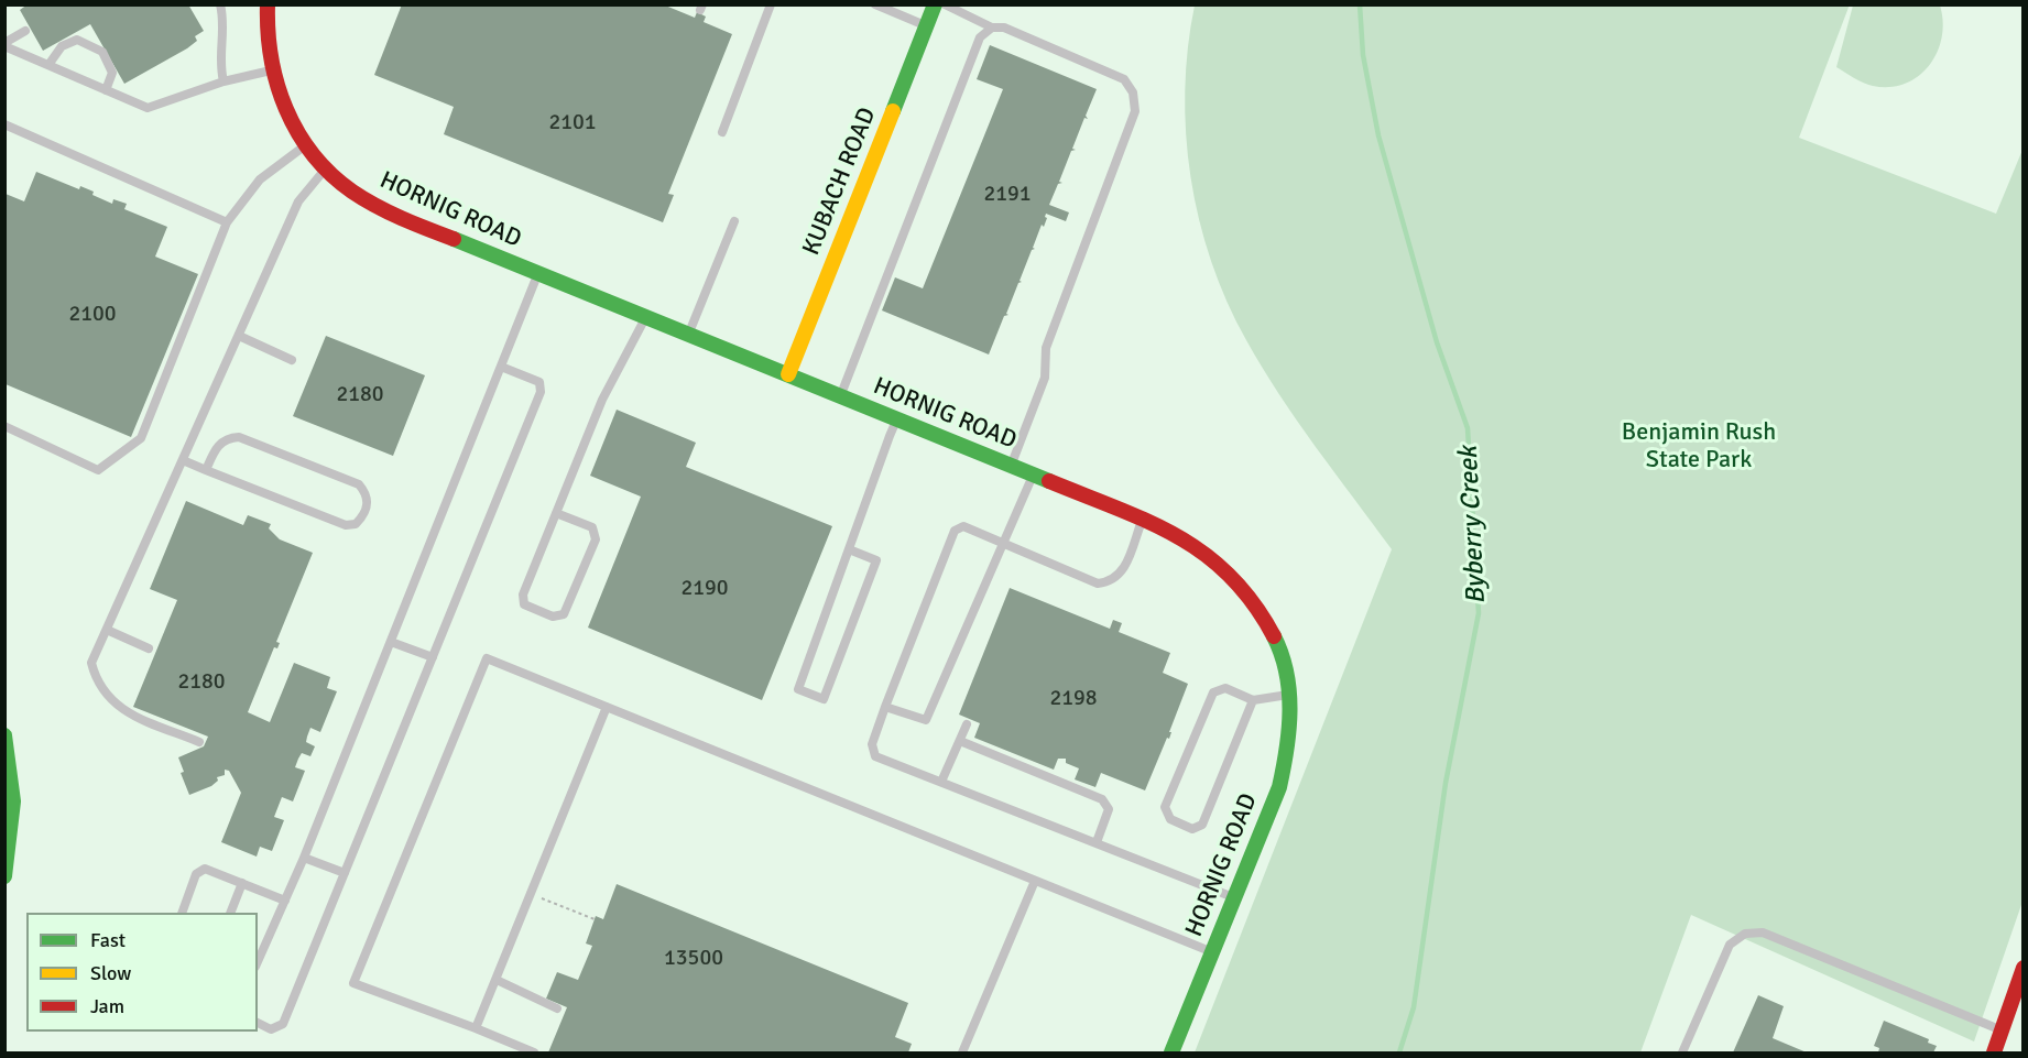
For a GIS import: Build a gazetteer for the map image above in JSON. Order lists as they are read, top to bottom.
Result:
{
  "streets": {
    "main road": ["KUBACH ROAD", "HORNIG ROAD"]
  },
  "crossings": [
    ["KUBACH ROAD", "HORNIG ROAD"]
  ],
  "water": ["Byberry Creek"],
  "parks": ["Benjamin Rush State Park"],
  "house_numbers": [
    "2101",
    "2191",
    "2100",
    "2180",
    "2190",
    "2180",
    "2198",
    "13500"
  ],
  "legend": ["Fast", "Slow", "Jam"]
}
